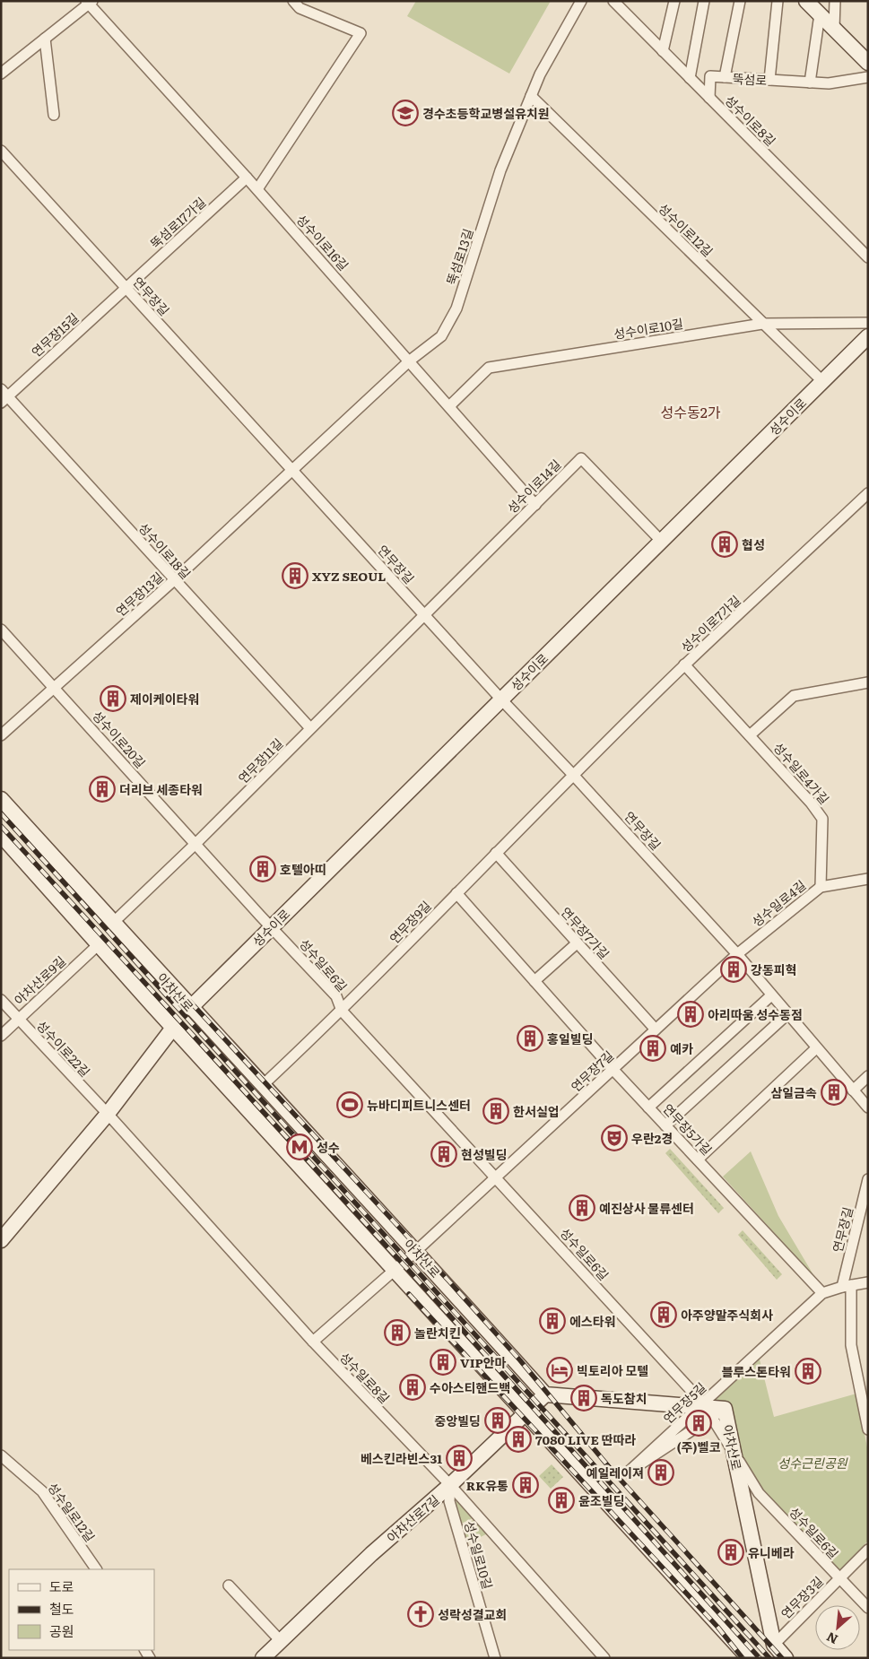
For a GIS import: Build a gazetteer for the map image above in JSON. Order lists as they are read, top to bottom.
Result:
{
  "streets": {
    "main road": ["성수이로", "아차산로", "아차산로7길"],
    "street": [
      "뚝섬로",
      "성수이로8길",
      "뚝섬로17가길",
      "성수이로12길",
      "성수이로16길",
      "뚝섬로13길",
      "연무장길",
      "성수이로10길",
      "연무장15길",
      "성수이로14길",
      "성수이로18길",
      "연무장13길",
      "성수이로7가길",
      "성수이로20길",
      "연무장11길",
      "성수일로4가길",
      "성수일로4길",
      "연무장9길",
      "연무장7가길",
      "성수일로6길",
      "아차산로9길",
      "성수이로22길",
      "연무장7길",
      "연무장5가길",
      "성수일로8길",
      "연무장5길",
      "성수일로12길",
      "성수일로10길",
      "연무장3길"
    ]
  },
  "crossings": [
    ["뚝섬로", "성수이로8길"],
    ["뚝섬로17가길", "성수이로16길"],
    ["뚝섬로17가길", "연무장길"],
    ["뚝섬로17가길", "연무장15길"],
    ["성수이로12길", "뚝섬로13길"],
    ["성수이로12길", "성수이로10길"],
    ["성수이로12길", "성수이로"],
    ["성수이로16길", "뚝섬로13길"],
    ["성수이로16길", "성수이로10길"],
    ["성수이로16길", "성수이로14길"],
    ["뚝섬로13길", "연무장길"],
    ["뚝섬로13길", "연무장13길"],
    ["연무장길", "연무장15길"],
    ["연무장길", "성수이로"],
    ["연무장길", "성수이로14길"],
    ["연무장길", "연무장13길"],
    ["연무장길", "성수이로7가길"],
    ["연무장길", "연무장11길"],
    ["연무장길", "성수일로4길"],
    ["연무장길", "연무장9길"],
    ["연무장길", "연무장7길"],
    ["연무장길", "연무장5길"],
    ["연무장15길", "성수이로18길"],
    ["성수이로", "성수이로14길"],
    ["성수이로", "성수이로20길"],
    ["성수이로", "성수일로6길"],
    ["성수이로", "아차산로"],
    ["성수이로14길", "연무장11길"],
    ["성수이로18길", "연무장13길"],
    ["성수이로18길", "연무장11길"],
    ["연무장13길", "성수이로20길"],
    ["성수이로7가길", "성수일로4가길"],
    ["성수이로7가길", "연무장9길"],
    ["성수이로20길", "연무장11길"],
    ["성수이로20길", "성수일로6길"],
    ["연무장11길", "아차산로"],
    ["성수일로4가길", "성수일로4길"],
    ["성수일로4길", "연무장7길"],
    ["연무장9길", "연무장7가길"],
    ["연무장9길", "성수일로6길"],
    ["연무장9길", "아차산로"],
    ["연무장9길", "연무장5가길"],
    ["연무장7가길", "연무장7길"],
    ["성수일로6길", "연무장7길"],
    ["성수일로6길", "연무장5길"],
    ["성수일로6길", "연무장3길"],
    ["아차산로9길", "성수이로22길"],
    ["아차산로", "연무장7길"],
    ["아차산로", "연무장5길"],
    ["아차산로", "아차산로7길"],
    ["아차산로", "연무장3길"],
    ["성수이로22길", "성수일로8길"],
    ["연무장7길", "연무장5가길"],
    ["연무장7길", "성수일로8길"],
    ["연무장5가길", "연무장5길"],
    ["성수일로8길", "아차산로7길"],
    ["성수일로8길", "성수일로10길"],
    ["아차산로7길", "성수일로10길"]
  ],
  "districts": ["성수동2가"],
  "parks": ["성수근린공원"],
  "places": {
    "school or university": ["경수초등학교병설유치원"],
    "building": [
      "협성",
      "XYZ SEOUL",
      "제이케이타워",
      "더리브 세종타워",
      "호텔아띠",
      "강동피혁",
      "아리따움 성수동점",
      "홍일빌딩",
      "예카",
      "삼일금속",
      "한서실업",
      "현성빌딩",
      "예진상사 물류센터",
      "아주양말주식회사",
      "에스타워",
      "놀란치킨",
      "VIP안마",
      "블루스톤타워",
      "수아스티핸드백",
      "독도참치",
      "중앙빌딩",
      "(주)벨코",
      "7080 LIVE 딴따라",
      "베스킨라빈스31",
      "예일레이져",
      "RK유통",
      "윤조빌딩",
      "유니베라"
    ],
    "sports": ["뉴바디피트니스센터"],
    "theatre": ["우란2경"],
    "metro station": ["성수"],
    "hotel": ["빅토리아 모텔"],
    "church": ["성락성결교회"]
  },
  "legend": ["도로", "철도", "공원"],
  "north": "bottom left"
}
